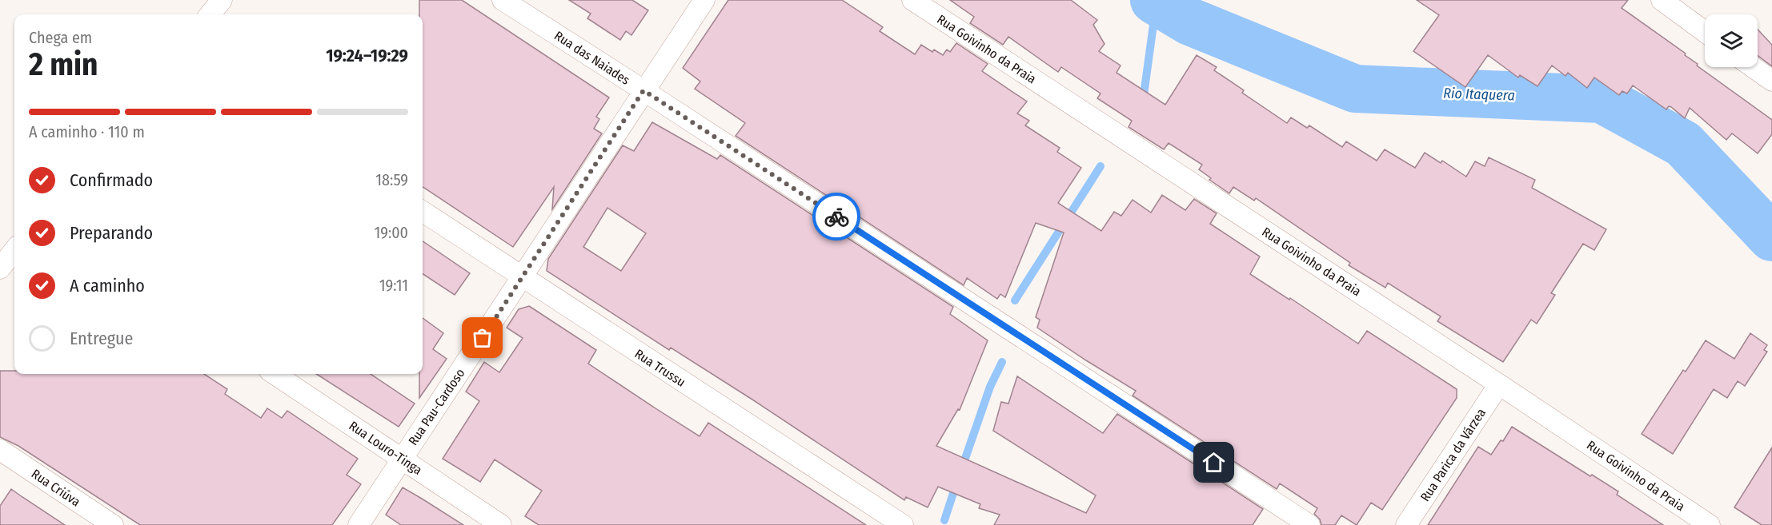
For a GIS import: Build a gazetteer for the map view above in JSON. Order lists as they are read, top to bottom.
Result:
{
  "streets": {
    "street": [
      "Rua Goivinho da Praia",
      "Rua das Naiades",
      "Rua Trussu",
      "Rua Pau-Cardoso",
      "Rua Louro-Tinga",
      "Rua Parica da Várzea",
      "Rua Criúva"
    ]
  },
  "crossings": [
    ["Rua Goivinho da Praia", "Rua Parica da Várzea"],
    ["Rua das Naiades", "Rua Pau-Cardoso"],
    ["Rua Trussu", "Rua Pau-Cardoso"],
    ["Rua Pau-Cardoso", "Rua Louro-Tinga"]
  ],
  "water": ["Rio Itaquera"],
  "page": {
    "heading": ["2 min", "Chega em", "19:24–19:29"],
    "bar": "A caminho · 110 m",
    "list": [
      ["Confirmado", "18:59"],
      ["Preparando", "19:00"],
      ["A caminho", "19:11"],
      "Entregue"
    ]
  }
}
